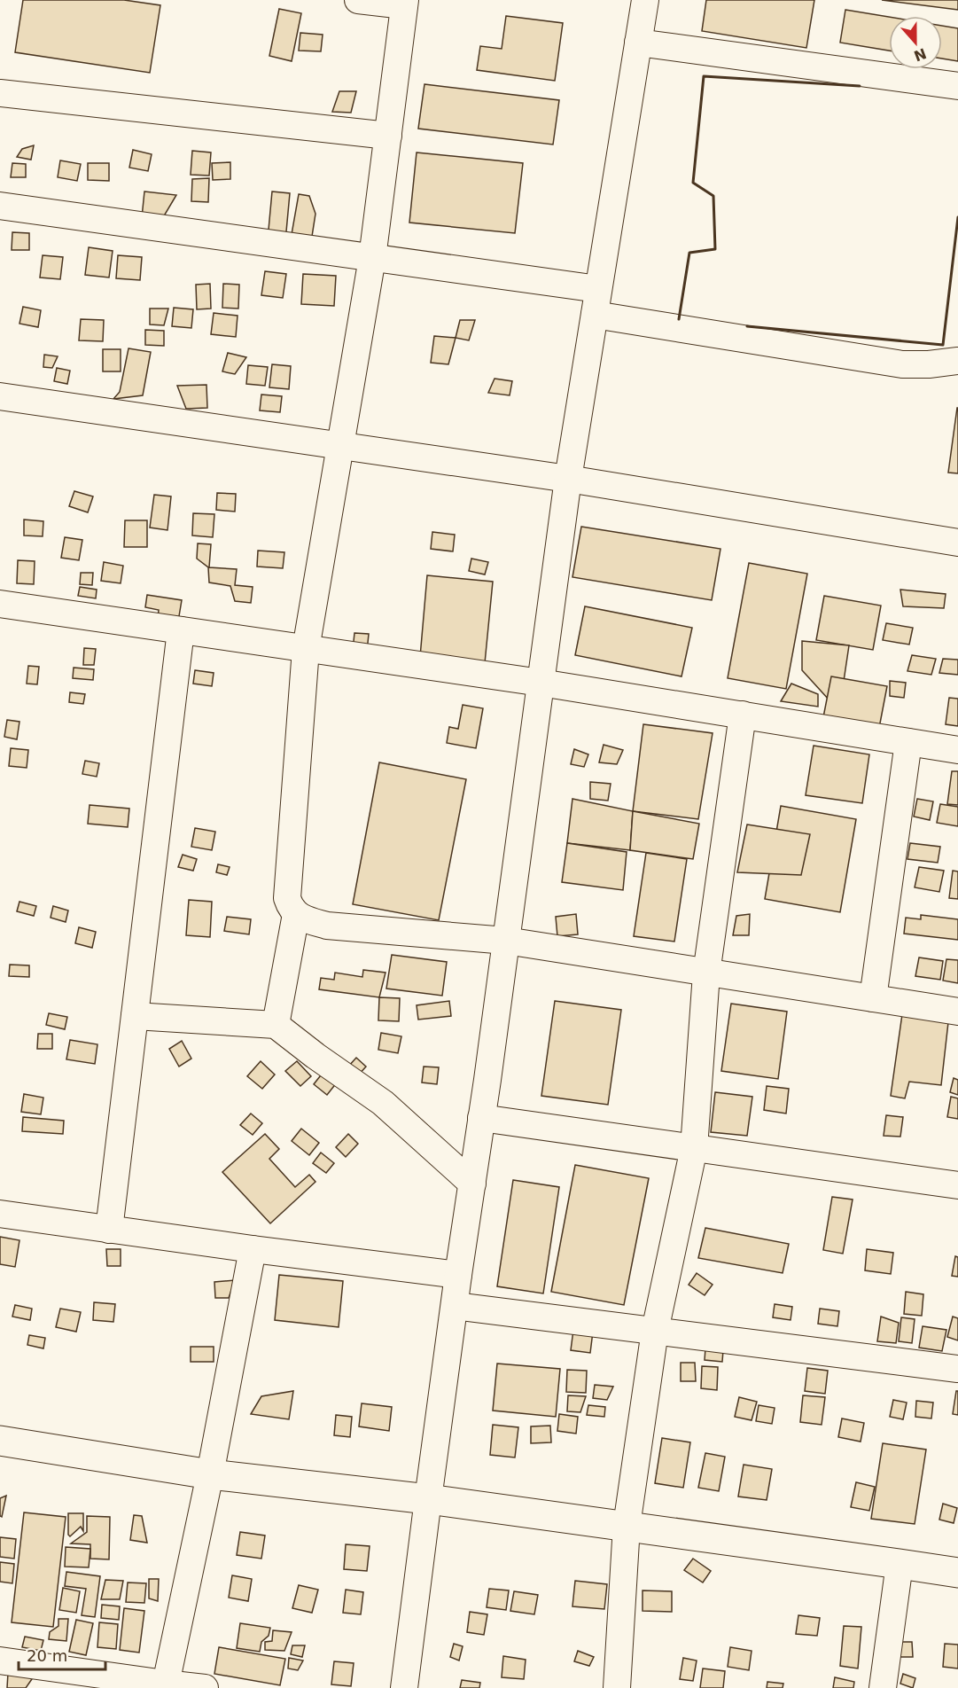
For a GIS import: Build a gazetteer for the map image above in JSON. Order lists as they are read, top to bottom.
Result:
{
  "scale_bar": "20 m",
  "north": "bottom"
}
